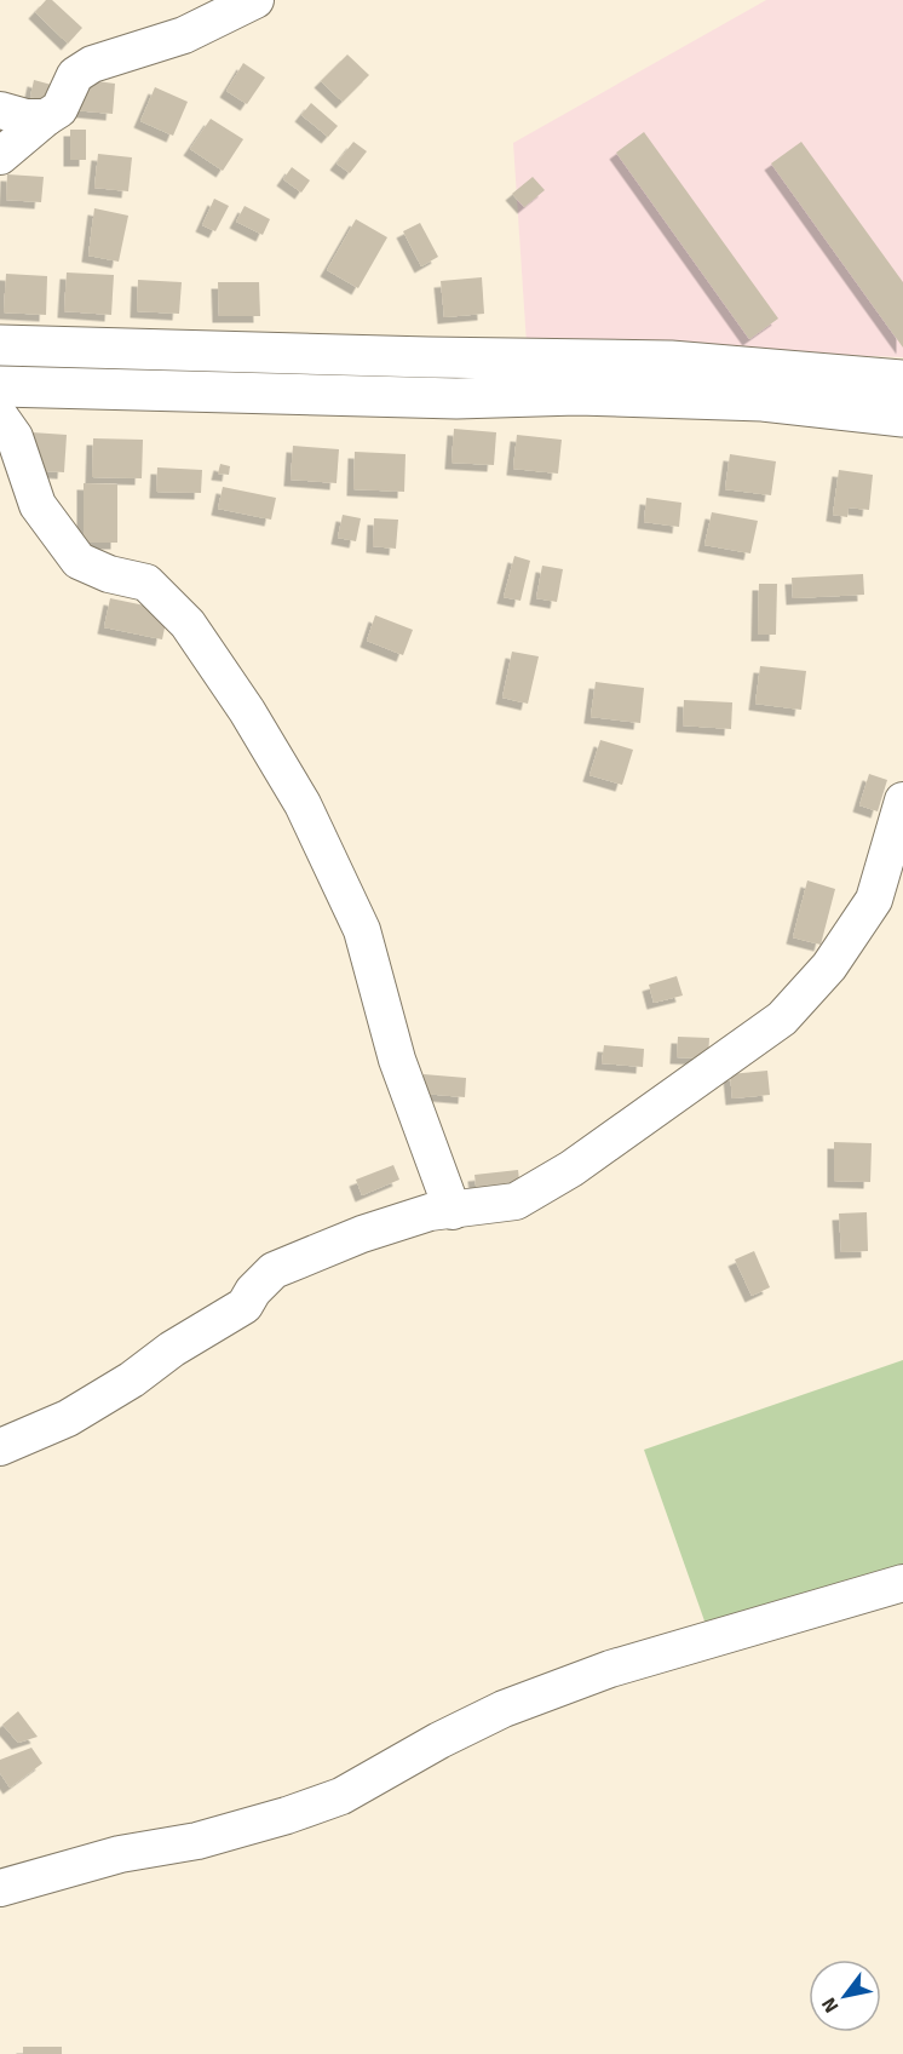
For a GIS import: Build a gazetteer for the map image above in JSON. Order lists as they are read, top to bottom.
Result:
{
  "north": "bottom left"
}
